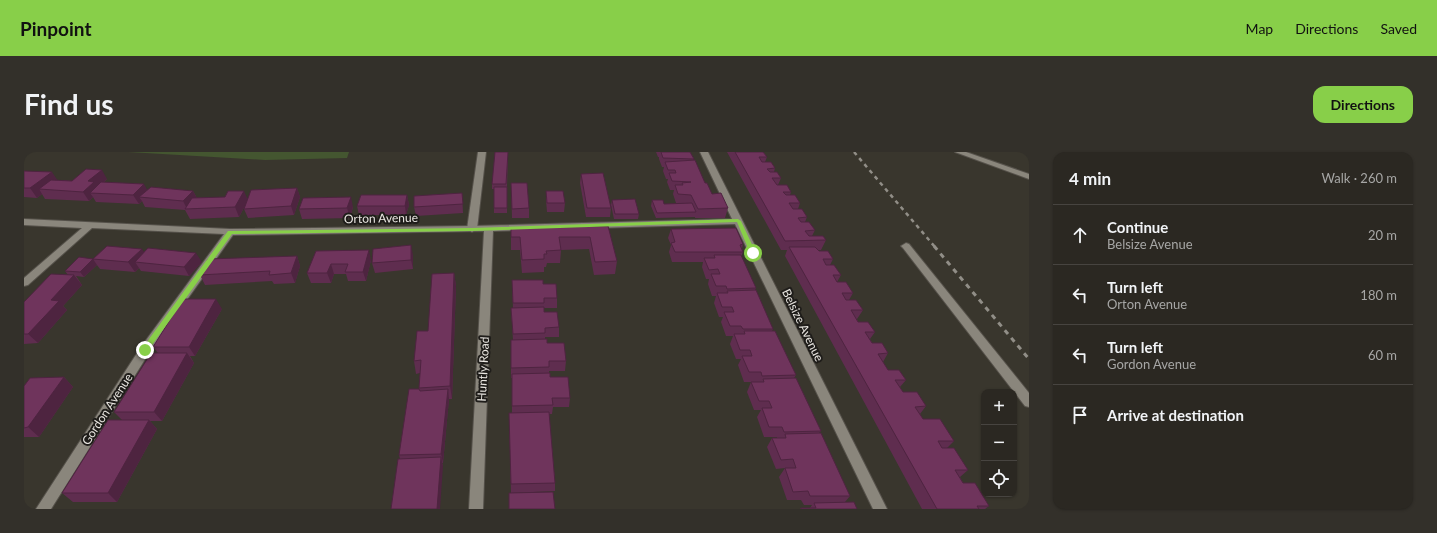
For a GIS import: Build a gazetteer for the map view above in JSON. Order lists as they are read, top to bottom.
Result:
{
  "streets": {
    "street": [
      "Orton Avenue",
      "Belsize Avenue",
      "Huntly Road",
      "Gordon Avenue"
    ]
  },
  "crossings": [
    ["Orton Avenue", "Belsize Avenue"],
    ["Orton Avenue", "Huntly Road"],
    ["Orton Avenue", "Gordon Avenue"]
  ],
  "page": {
    "header": "Pinpoint",
    "nav": ["Map", "Directions", "Saved"],
    "buttons": "Directions",
    "title": "Find us",
    "heading": ["4 min", "Walk · 260 m"],
    "list": [
      ["Continue", "Belsize Avenue", "20 m"],
      ["Turn left", "Orton Avenue", "180 m"],
      ["Turn left", "Gordon Avenue", "60 m"],
      "Arrive at destination"
    ],
    "map_buttons": ["+", "−"]
  }
}
